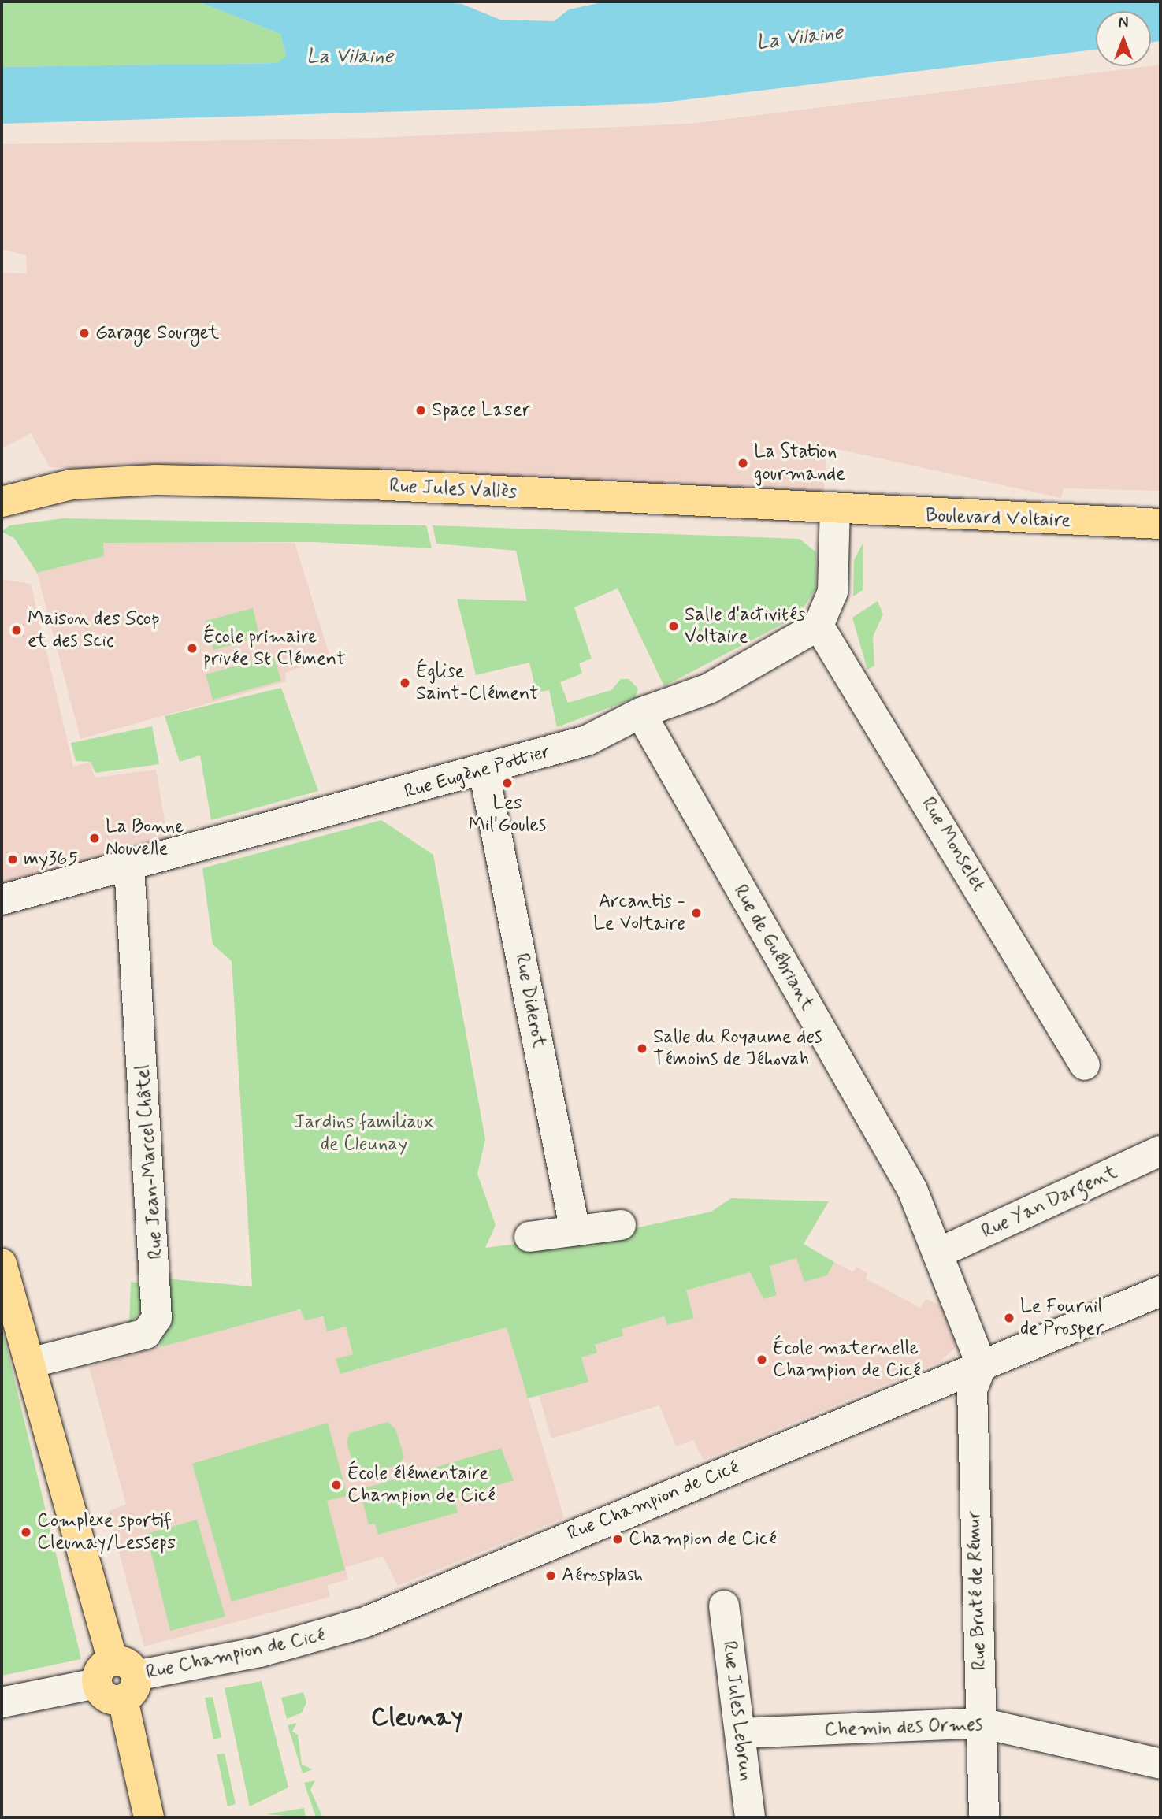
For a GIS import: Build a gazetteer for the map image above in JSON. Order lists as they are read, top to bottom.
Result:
{
  "streets": {
    "main road": ["Rue Jules Vallès", "Boulevard Voltaire"],
    "street": [
      "Rue Eugène Pottier",
      "Rue Monselet",
      "Rue de Guébriant",
      "Rue Diderot",
      "Rue Jean-Marcel Châtel",
      "Rue Yan Dargent",
      "Rue Champion de Cicé",
      "Rue Bruté de Rémur",
      "Rue Jules Lebrun",
      "Chemin des Ormes"
    ]
  },
  "crossings": [
    ["Rue Jules Vallès", "Boulevard Voltaire"],
    ["Rue Eugène Pottier", "Rue Monselet"],
    ["Rue Eugène Pottier", "Rue de Guébriant"],
    ["Rue Eugène Pottier", "Rue Diderot"],
    ["Rue Eugène Pottier", "Rue Jean-Marcel Châtel"],
    ["Rue de Guébriant", "Rue Yan Dargent"],
    ["Rue de Guébriant", "Rue Champion de Cicé"],
    ["Rue de Guébriant", "Rue Bruté de Rémur"],
    ["Rue Champion de Cicé", "Rue Bruté de Rémur"],
    ["Rue Bruté de Rémur", "Chemin des Ormes"],
    ["Rue Jules Lebrun", "Chemin des Ormes"]
  ],
  "districts": ["Cleunay"],
  "water": ["La Vilaine"],
  "parks": ["Jardins familiaux de Cleunay"],
  "places": [
    "Garage Sourget",
    "Space Laser",
    "La Station gourmande",
    "Salle d'activités Voltaire",
    "Maison des Scop et des Scic",
    "École primaire privée St Clément",
    "Église Saint-Clément",
    "Les Mil'Goules",
    "La Bonne Nouvelle",
    "my365",
    "Arcantis - Le Voltaire",
    "Salle du Royaume des Témoins de Jéhovah",
    "Le Fournil de Prosper",
    "École maternelle Champion de Cicé",
    "École élémentaire Champion de Cicé",
    "Complexe sportif Cleunay/Lesseps",
    "Champion de Cicé",
    "Aérosplash"
  ],
  "north": "top"
}
